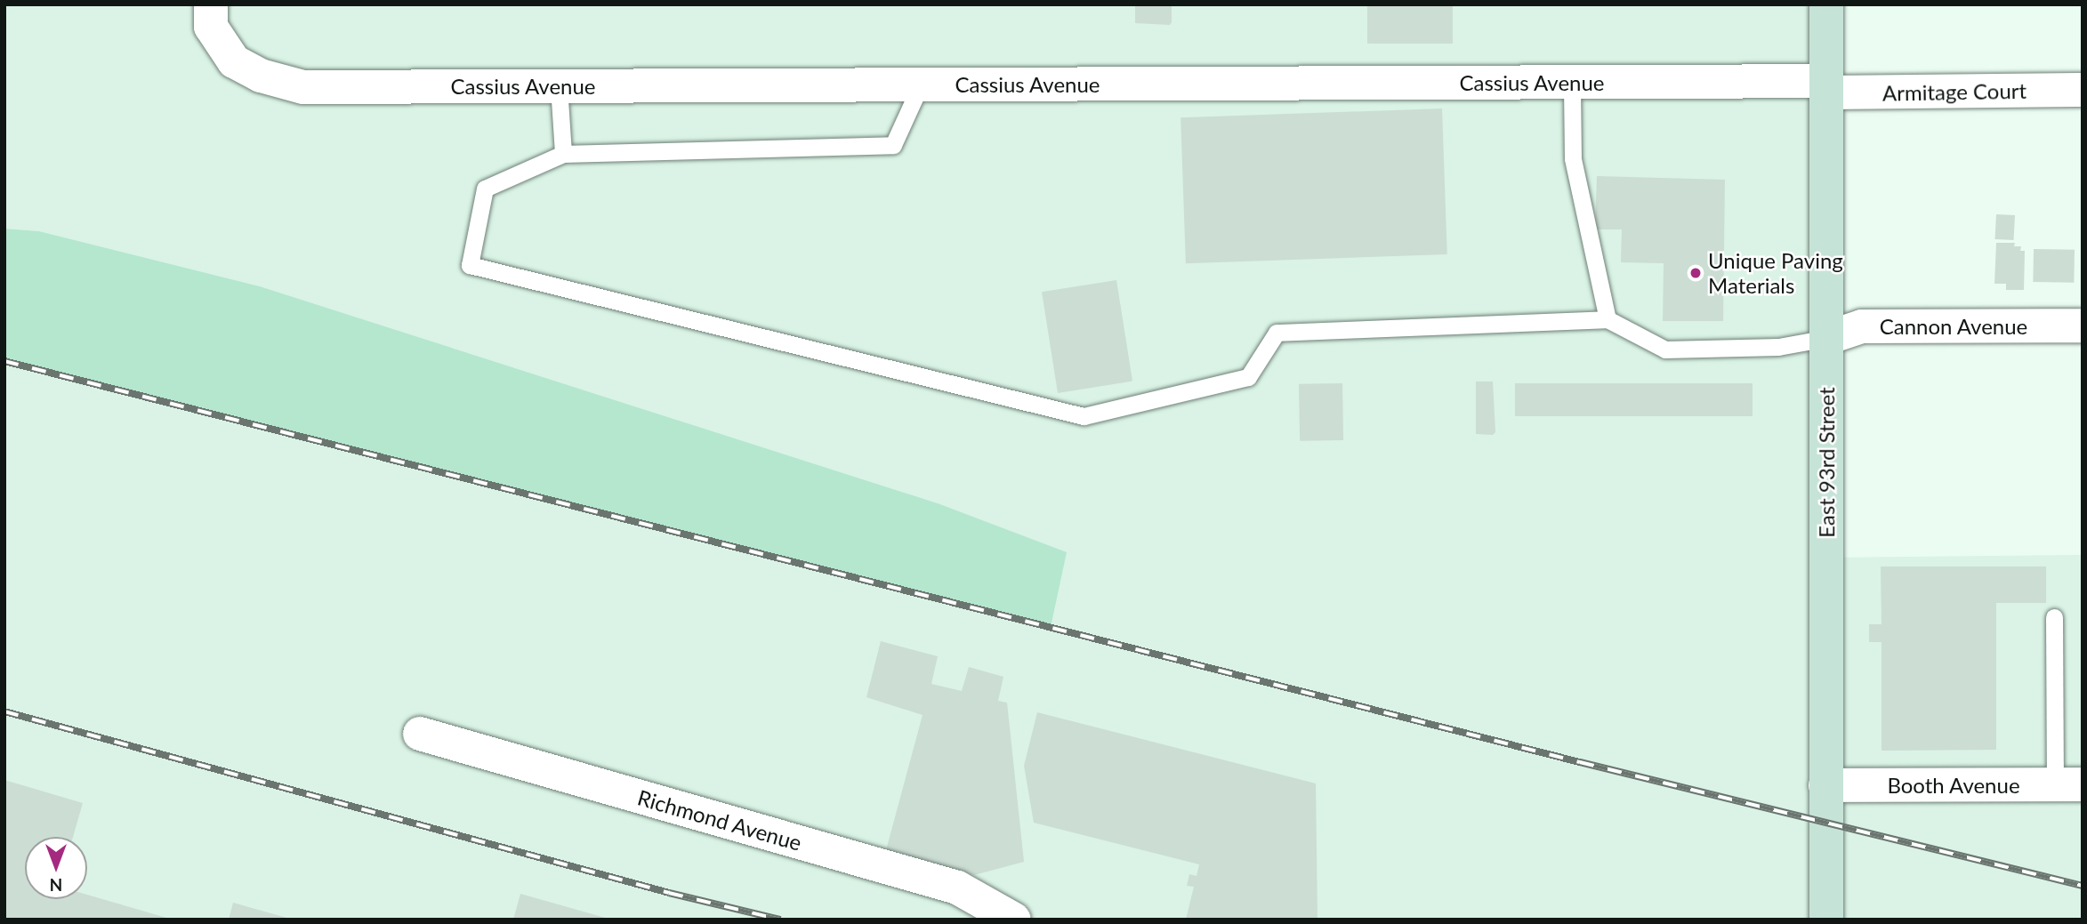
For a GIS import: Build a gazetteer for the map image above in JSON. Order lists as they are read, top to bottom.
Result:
{
  "streets": {
    "main road": ["East 93rd Street"],
    "street": [
      "Cassius Avenue",
      "Armitage Court",
      "Cannon Avenue",
      "Booth Avenue",
      "Richmond Avenue"
    ]
  },
  "crossings": [
    ["Cassius Avenue", "Armitage Court"],
    ["Cassius Avenue", "East 93rd Street"],
    ["Armitage Court", "East 93rd Street"],
    ["Cannon Avenue", "East 93rd Street"],
    ["East 93rd Street", "Booth Avenue"]
  ],
  "places": ["Unique Paving Materials"],
  "north": "bottom"
}
